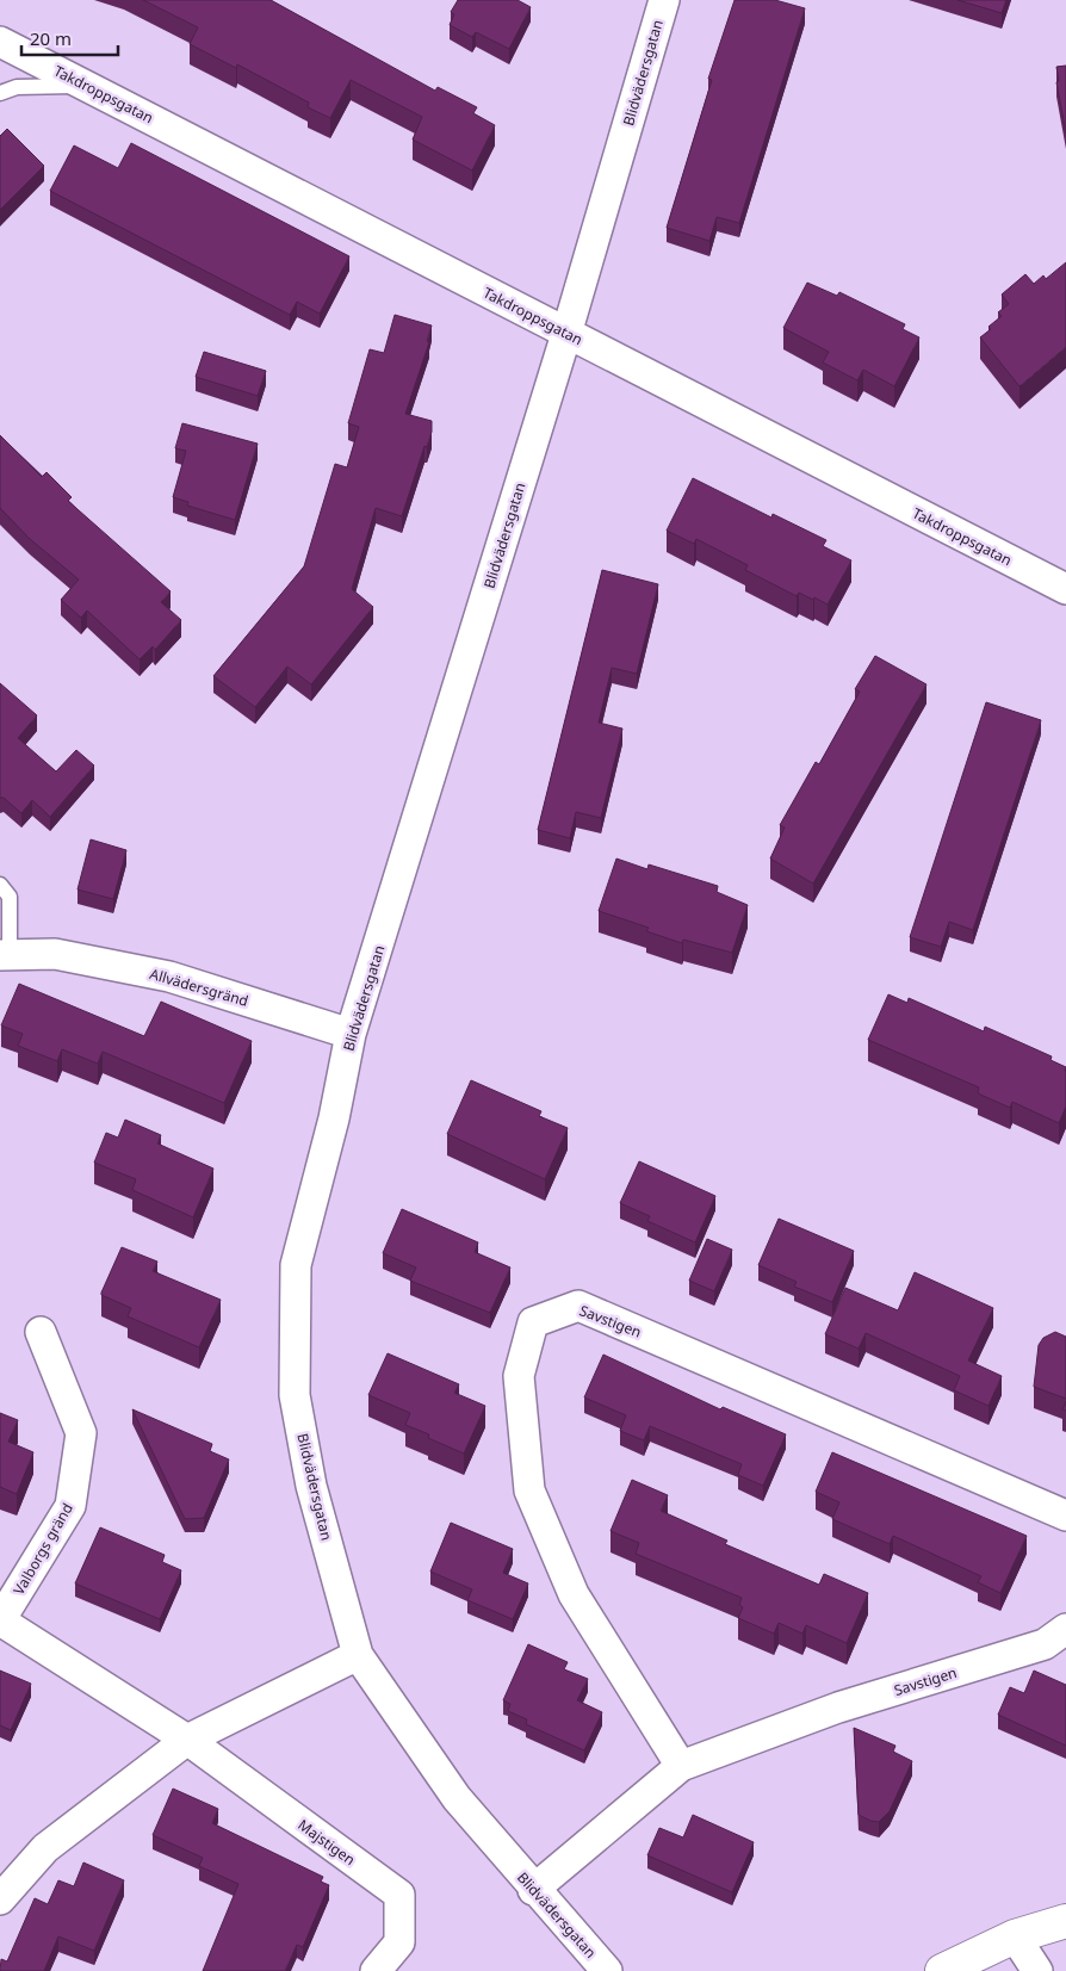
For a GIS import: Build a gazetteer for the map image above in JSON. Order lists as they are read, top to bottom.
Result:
{
  "streets": {
    "street": [
      "Blidvädersgatan",
      "Takdroppsgatan",
      "Allvädersgränd",
      "Savstigen",
      "Valborgs gränd",
      "Majstigen"
    ]
  },
  "crossings": [
    ["Blidvädersgatan", "Takdroppsgatan"],
    ["Blidvädersgatan", "Allvädersgränd"],
    ["Blidvädersgatan", "Savstigen"],
    ["Valborgs gränd", "Majstigen"]
  ],
  "scale_bar": "20 m"
}
